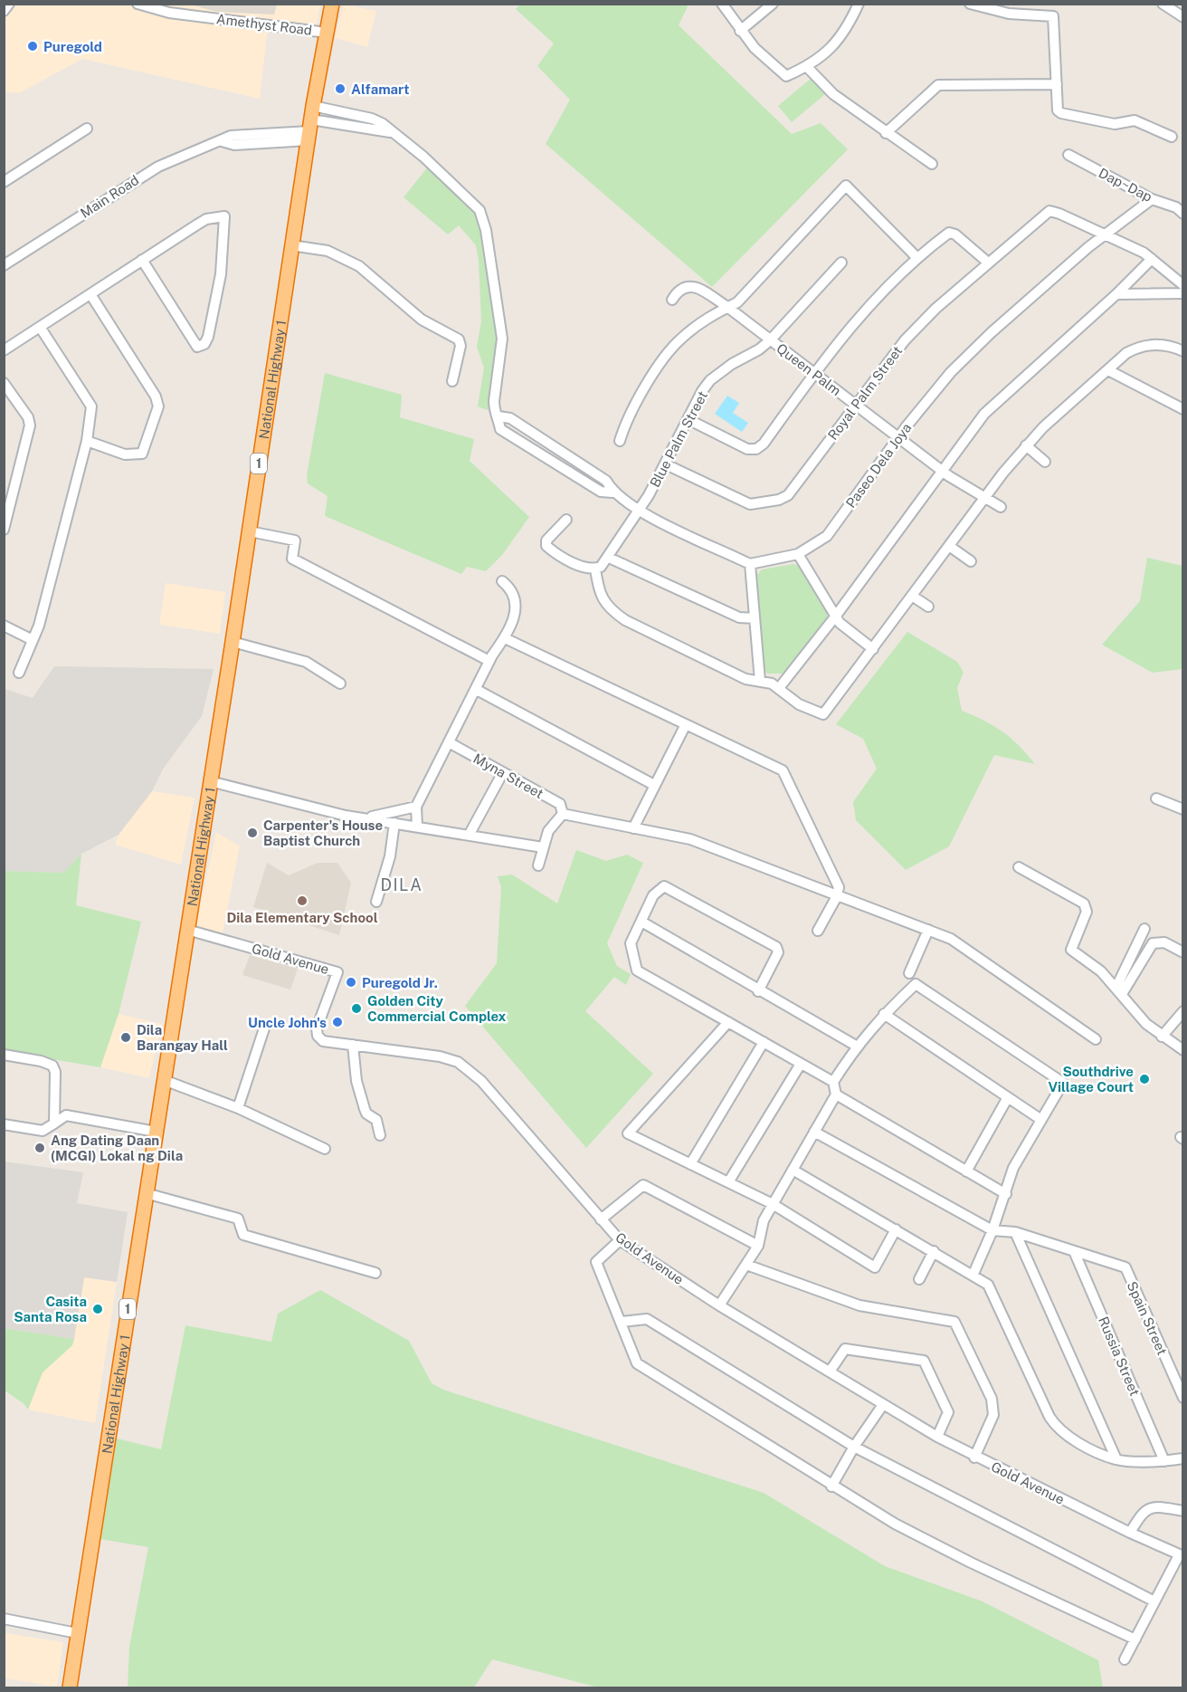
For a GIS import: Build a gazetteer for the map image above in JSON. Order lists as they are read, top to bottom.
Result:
{
  "streets": {
    "highway": ["National Highway 1", "1"],
    "street": [
      "Amethyst Road",
      "Dap~Dap",
      "Main Road",
      "Queen Palm",
      "Royal Palm Street",
      "Blue Palm Street",
      "Paseo Dela Joya",
      "Myna Street",
      "Gold Avenue",
      "Spain Street",
      "Russia Street"
    ]
  },
  "crossings": [
    ["Amethyst Road", "National Highway 1"],
    ["Dap~Dap", "Paseo Dela Joya"],
    ["Main Road", "National Highway 1"],
    ["Queen Palm", "Royal Palm Street"],
    ["Queen Palm", "Blue Palm Street"],
    ["Queen Palm", "Paseo Dela Joya"],
    ["National Highway 1", "Gold Avenue"],
    ["Royal Palm Street", "Blue Palm Street"],
    ["Royal Palm Street", "Paseo Dela Joya"],
    ["Spain Street", "Russia Street"]
  ],
  "districts": ["DILA"],
  "places": [
    "Puregold",
    "Alfamart",
    "Carpenter's House Baptist Church",
    "Dila Elementary School",
    "Puregold Jr.",
    "Golden City Commercial Complex",
    "Uncle John's",
    "Dila Barangay Hall",
    "Southdrive Village Court",
    "Ang Dating Daan (MCGI) Lokal ng Dila",
    "Casita Santa Rosa"
  ]
}
